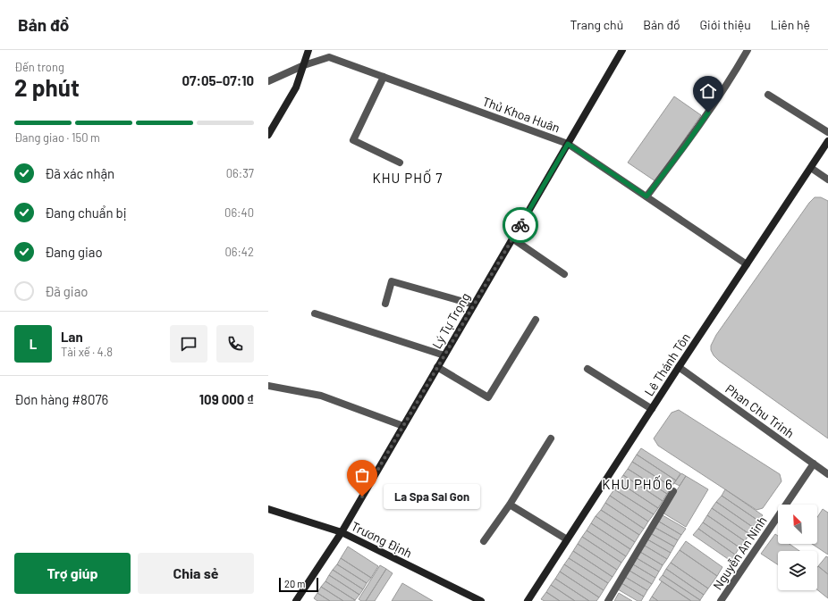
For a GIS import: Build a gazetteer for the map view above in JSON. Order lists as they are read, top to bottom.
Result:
{
  "streets": {
    "street": [
      "Thủ Khoa Huân",
      "Lý Tự Trọng",
      "Lê Thánh Tôn",
      "Phan Chu Trinh",
      "Trương Định",
      "Nguyễn An Ninh"
    ]
  },
  "crossings": [
    ["Thủ Khoa Huân", "Lý Tự Trọng"],
    ["Thủ Khoa Huân", "Lê Thánh Tôn"],
    ["Lý Tự Trọng", "Trương Định"],
    ["Lê Thánh Tôn", "Phan Chu Trinh"],
    ["Phan Chu Trinh", "Nguyễn An Ninh"]
  ],
  "districts": ["KHU PHỐ 7", "KHU PHỐ 6"],
  "places": ["La Spa Sai Gon"],
  "scale_bar": "20 m",
  "north": "top left",
  "page": {
    "header": "Bản đồ",
    "nav": [
      "Trang chủ",
      "Bản đồ",
      "Giới thiệu",
      "Liên hệ"
    ],
    "heading": ["2 phút", "Đến trong", "07:05–07:10"],
    "panel": [
      "Lan",
      "Tài xế · 4.8",
      "Đơn hàng #8076",
      "109 000 ₫"
    ],
    "bar": "Đang giao · 150 m",
    "list": [
      ["Đã xác nhận", "06:37"],
      ["Đang chuẩn bị", "06:40"],
      ["Đang giao", "06:42"],
      "Đã giao"
    ],
    "round": "L",
    "bubble": "La Spa Sai Gon",
    "buttons": ["Trợ giúp", "Chia sẻ"],
    "scale": "20 m"
  }
}
